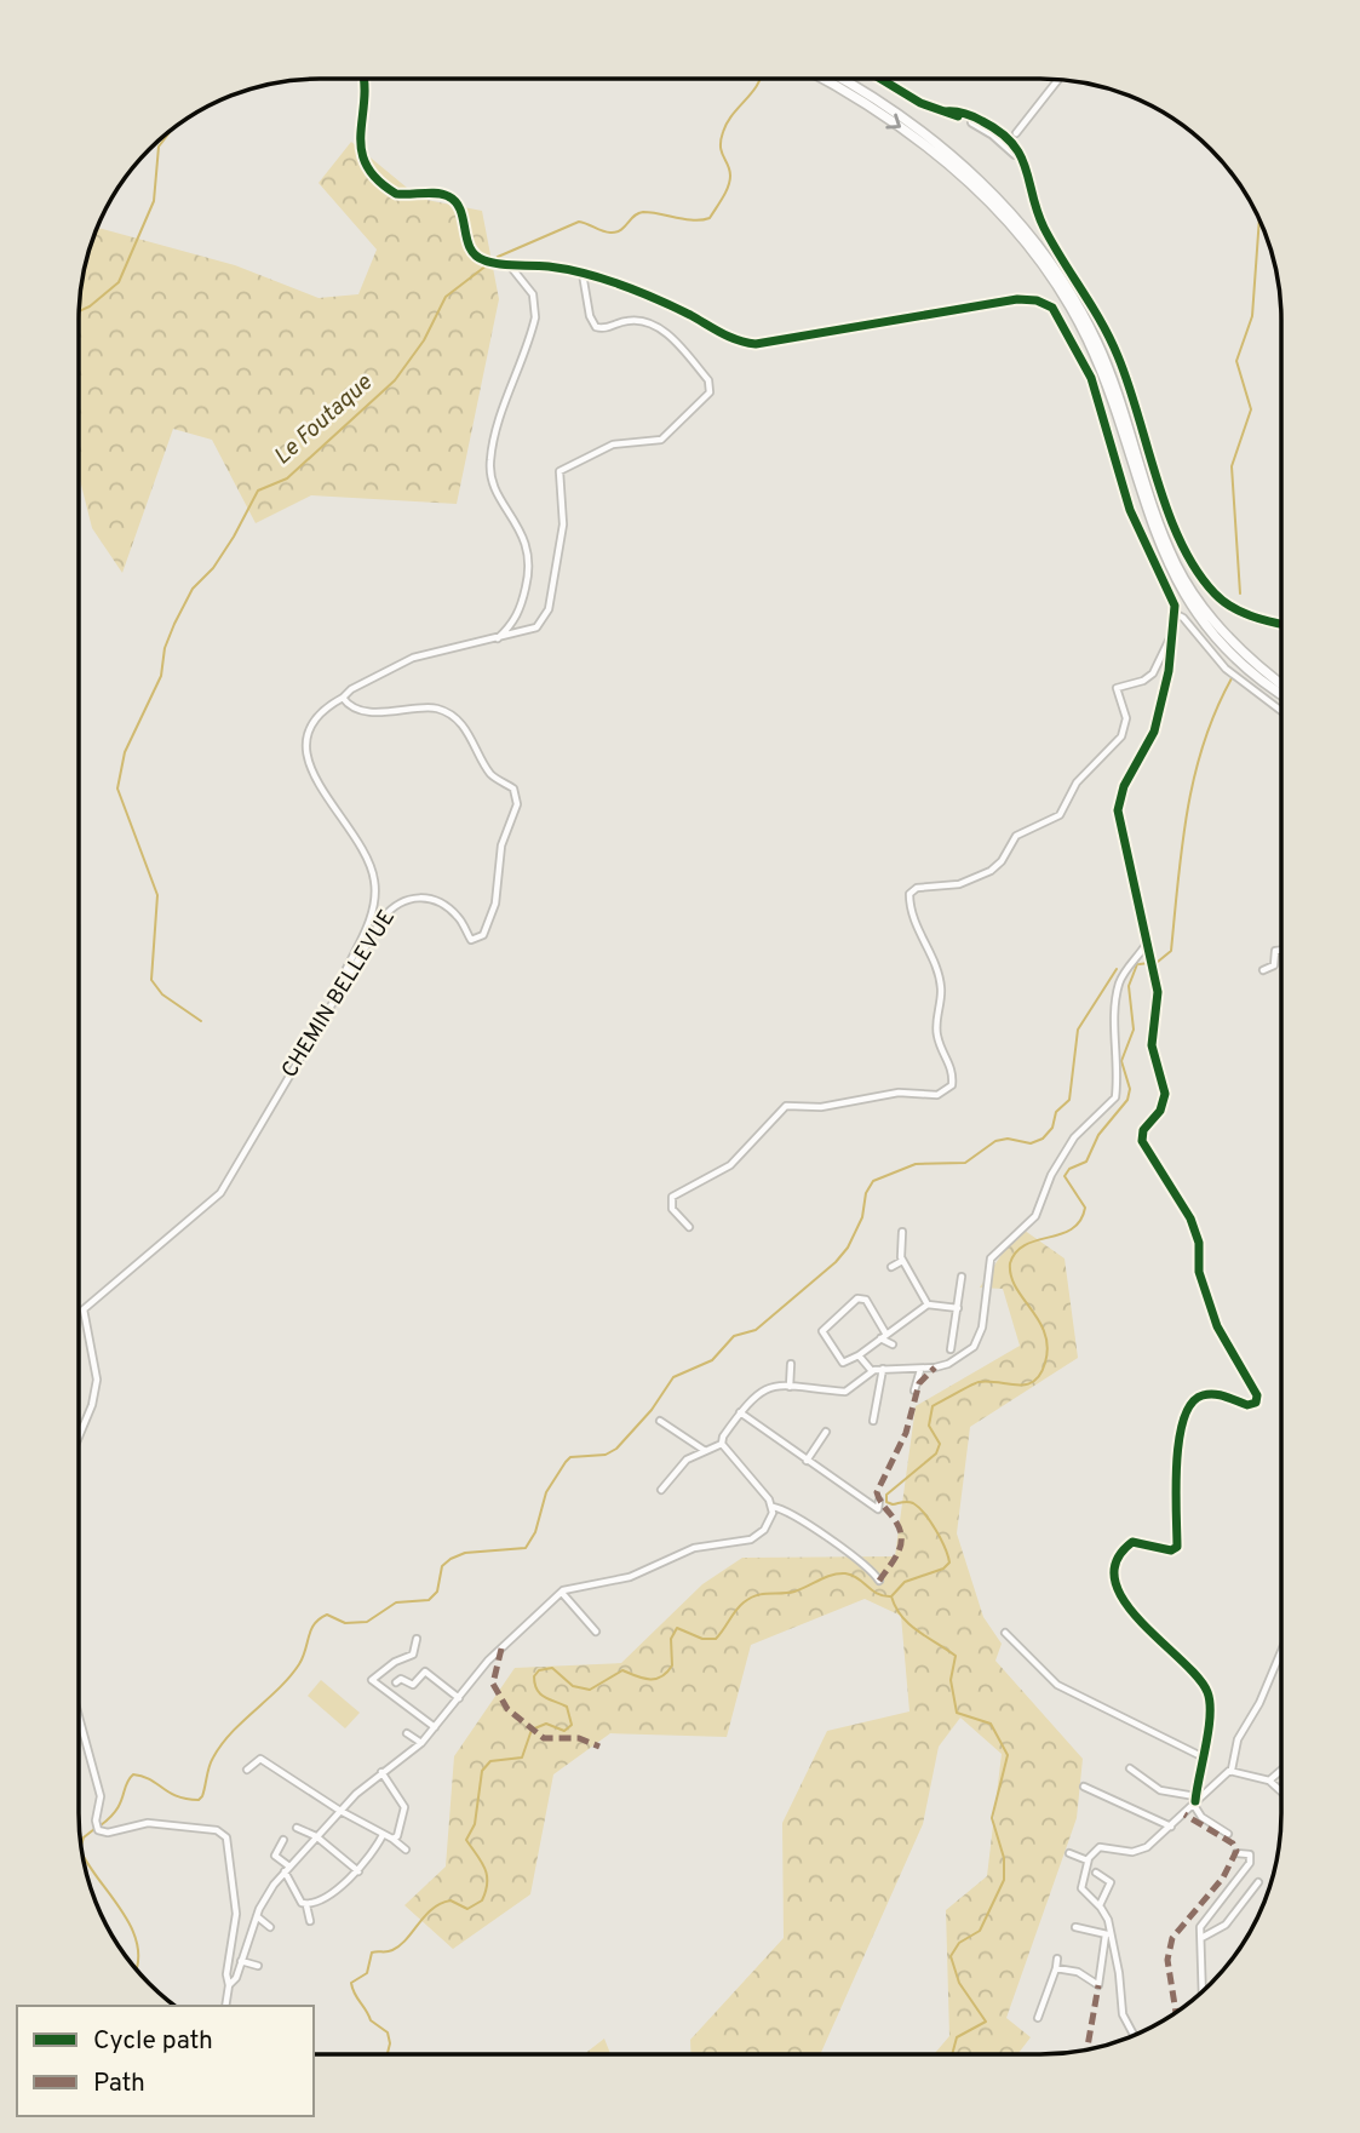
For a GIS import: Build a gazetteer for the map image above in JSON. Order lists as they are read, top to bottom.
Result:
{
  "streets": {
    "street": ["CHEMIN BELLEVUE"]
  },
  "water": ["Le Foutaque"],
  "legend": ["Cycle path", "Path"]
}
